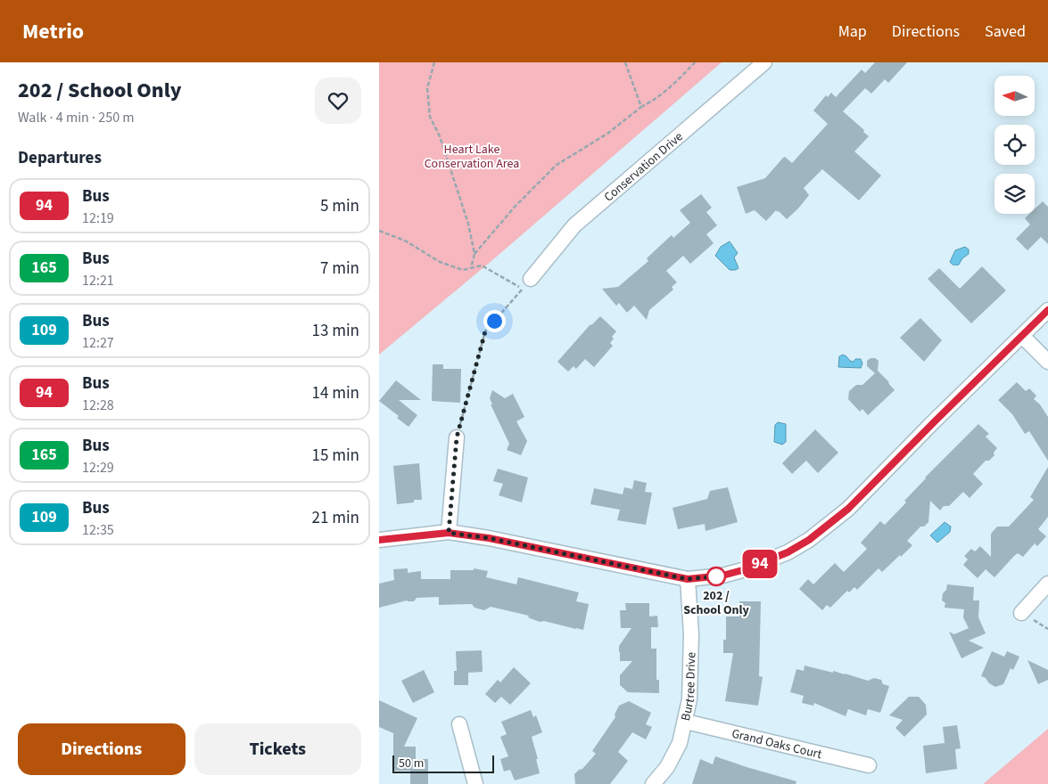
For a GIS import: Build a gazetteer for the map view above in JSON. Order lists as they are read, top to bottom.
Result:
{
  "streets": {
    "street": ["Conservation Drive", "Burtree Drive", "Grand Oaks Court"]
  },
  "crossings": [
    ["Burtree Drive", "Grand Oaks Court"]
  ],
  "parks": ["Heart Lake Conservation Area"],
  "places": ["202 / School Only"],
  "lines": ["bus line 94"],
  "scale_bar": "50 m",
  "north": "left",
  "page": {
    "header": "Metrio",
    "nav": ["Map", "Directions", "Saved"],
    "heading": [
      ["202 / School Only", "Walk · 4 min · 250 m"],
      "Departures"
    ],
    "on_map": "94",
    "list": [
      {
        "mark": "94",
        "name": "Bus",
        "note": "12:19",
        "value": "5 min"
      },
      {
        "mark": "165",
        "name": "Bus",
        "note": "12:21",
        "value": "7 min"
      },
      {
        "mark": "109",
        "name": "Bus",
        "note": "12:27",
        "value": "13 min"
      },
      {
        "mark": "94",
        "name": "Bus",
        "note": "12:28",
        "value": "14 min"
      },
      {
        "mark": "165",
        "name": "Bus",
        "note": "12:29",
        "value": "15 min"
      },
      {
        "mark": "109",
        "name": "Bus",
        "note": "12:35",
        "value": "21 min"
      }
    ],
    "buttons": ["Directions", "Tickets"],
    "scale": "50 m"
  }
}
